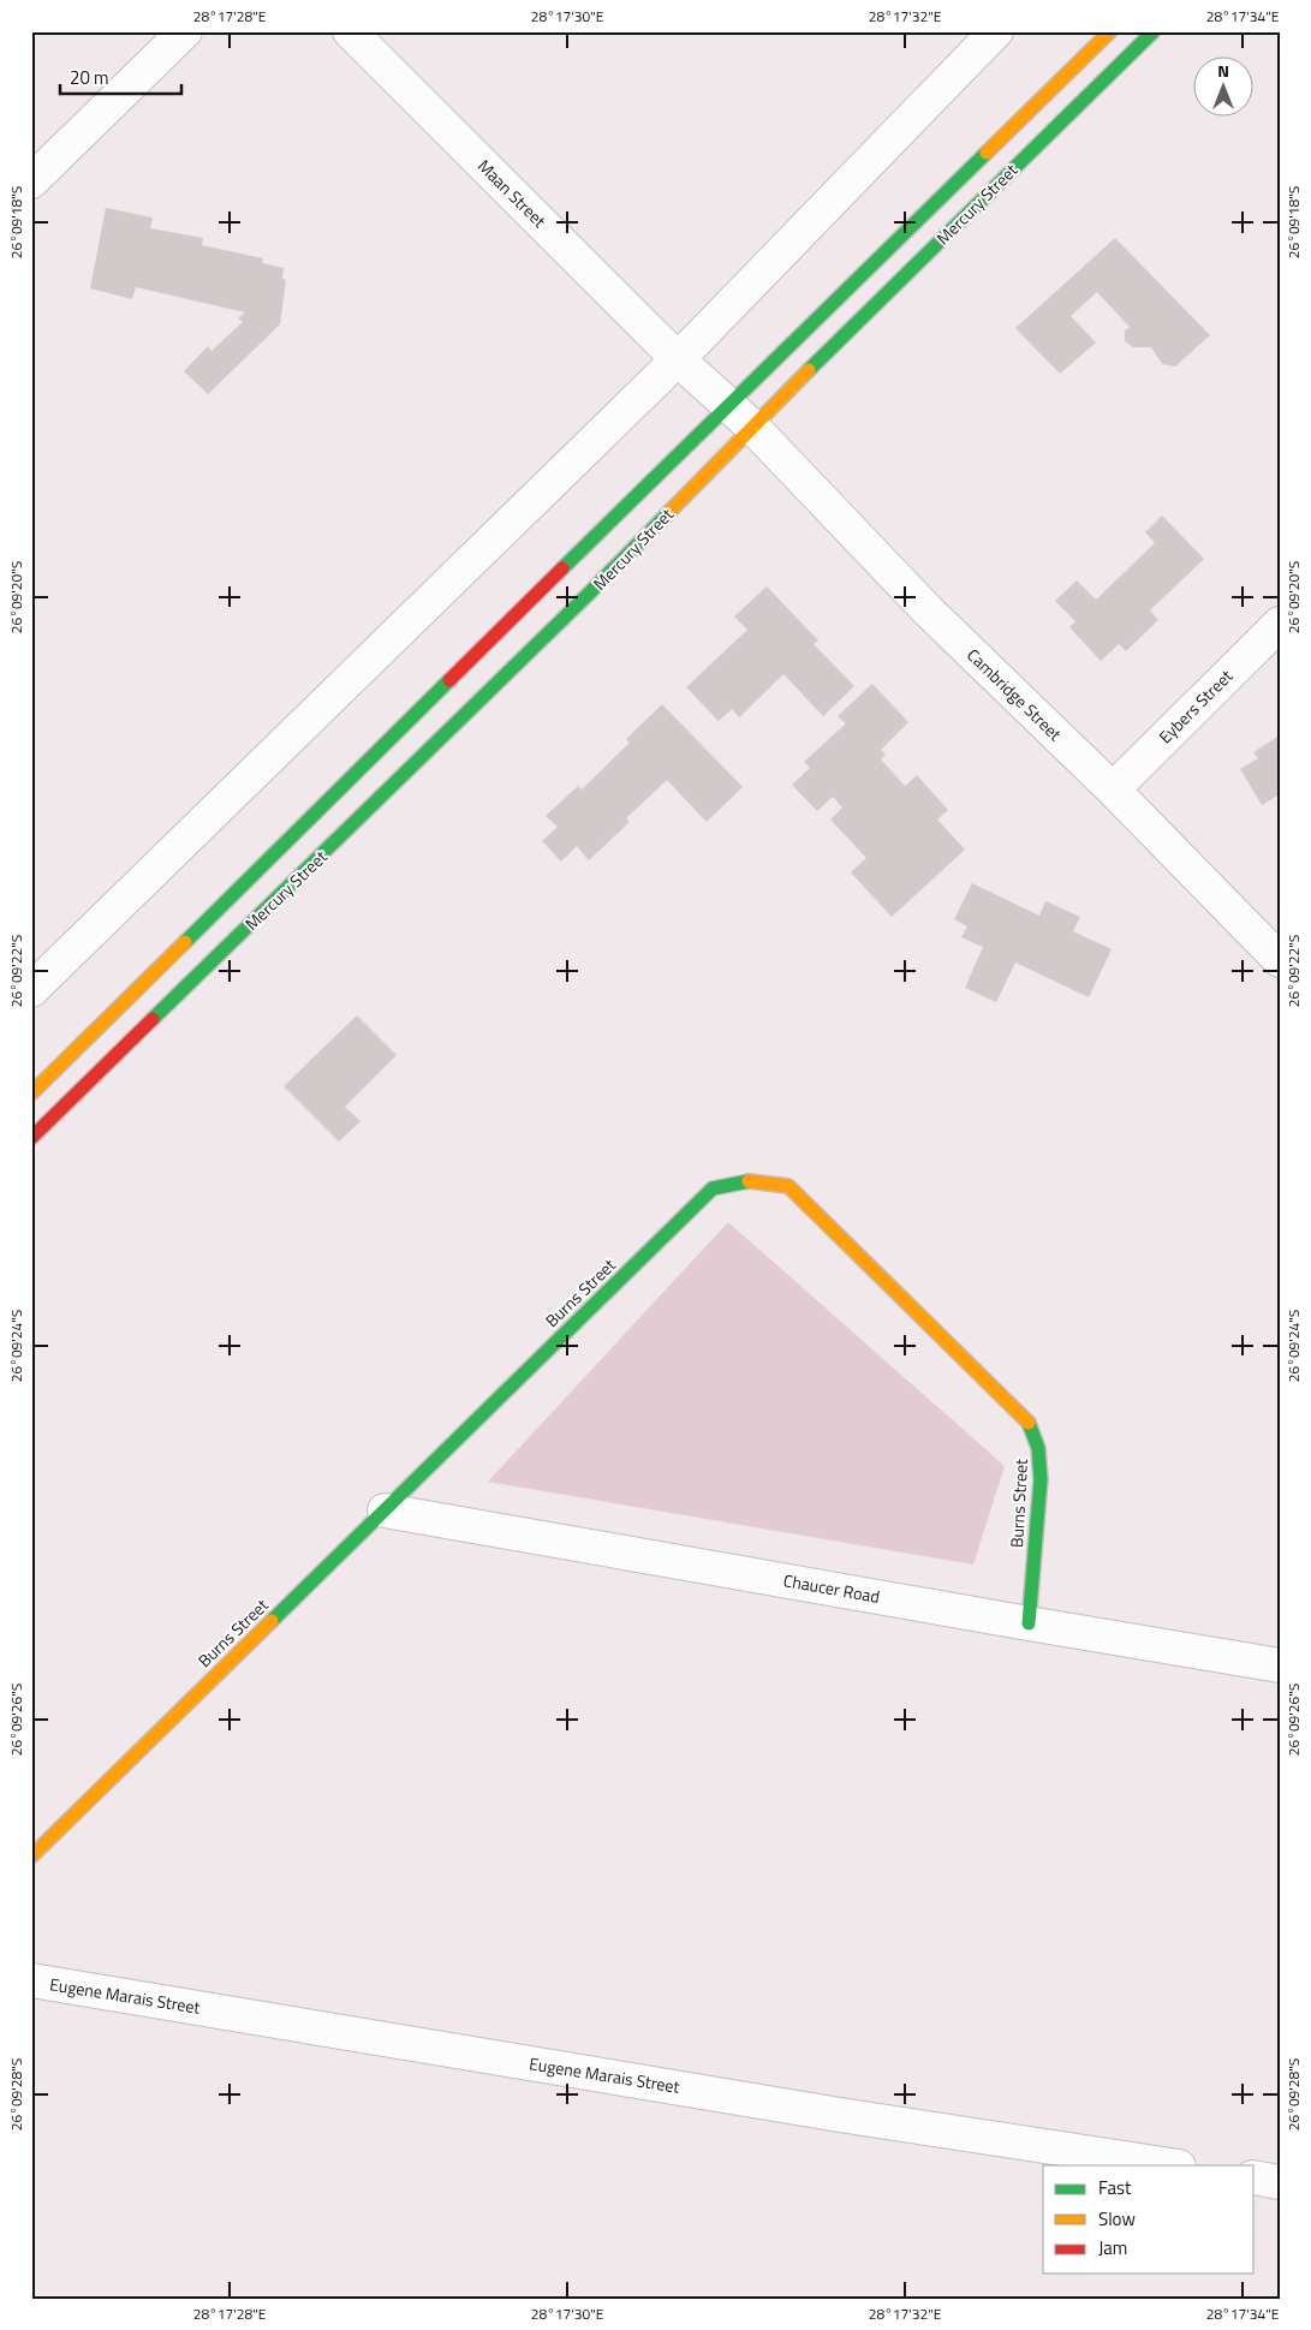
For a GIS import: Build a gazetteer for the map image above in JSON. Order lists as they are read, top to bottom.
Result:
{
  "streets": {
    "street": [
      "Maan Street",
      "Mercury Street",
      "Cambridge Street",
      "Eybers Street",
      "Burns Street",
      "Chaucer Road",
      "Eugene Marais Street"
    ]
  },
  "crossings": [
    ["Maan Street", "Mercury Street"],
    ["Maan Street", "Cambridge Street"],
    ["Mercury Street", "Cambridge Street"],
    ["Cambridge Street", "Eybers Street"],
    ["Burns Street", "Chaucer Road"]
  ],
  "legend": ["Fast", "Slow", "Jam"],
  "scale_bar": "20 m",
  "north": "top",
  "coordinates": [
    "28°17'28\"E",
    "28°17'30\"E",
    "28°17'32\"E",
    "28°17'34\"E",
    "26°09'18\"S",
    "26°09'20\"S",
    "26°09'22\"S",
    "26°09'24\"S",
    "26°09'26\"S",
    "26°09'28\"S"
  ]
}
